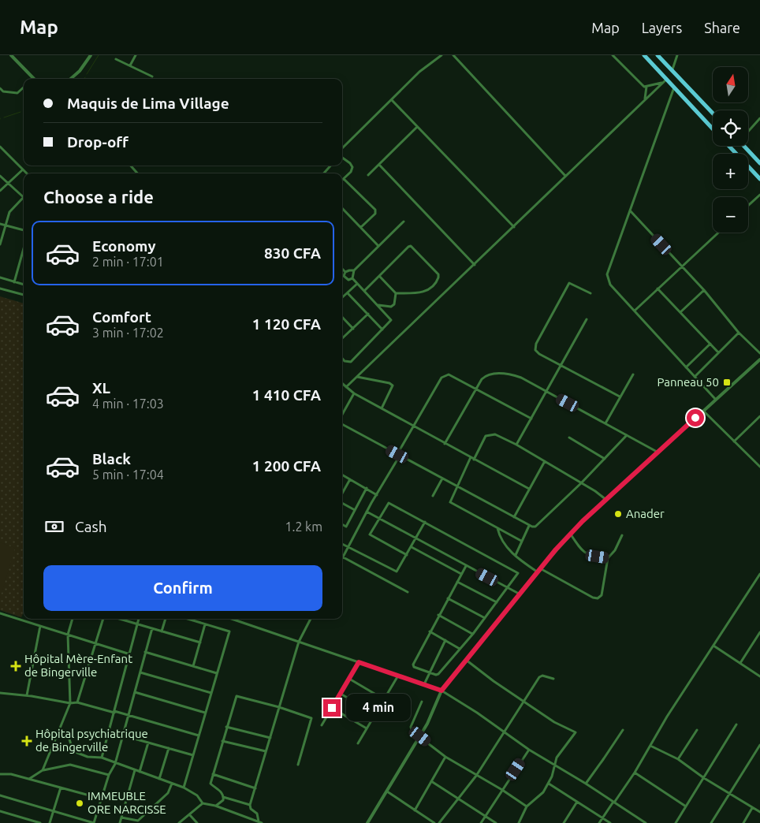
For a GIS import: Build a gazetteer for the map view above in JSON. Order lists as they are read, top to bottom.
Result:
{
  "places": {
    "transit": ["Panneau 50"],
    "other": ["Anader", "IMMEUBLE ORE NARCISSE"],
    "health": ["Hôpital Mère-Enfant de Bingerville", "Hôpital psychiatrique de Bingerville"]
  },
  "north": "top",
  "page": {
    "header": "Map",
    "nav": ["Map", "Layers", "Share"],
    "map_buttons": ["+", "−"],
    "banner": ["Maquis de Lima Village", "Drop-off"],
    "heading": "Choose a ride",
    "list": [
      {
        "name": "Economy",
        "note": "2 min · 17:01",
        "value": "830 CFA"
      },
      {
        "name": "Comfort",
        "note": "3 min · 17:02",
        "value": "1 120 CFA"
      },
      {
        "name": "XL",
        "note": "4 min · 17:03",
        "value": "1 410 CFA"
      },
      {
        "name": "Black",
        "note": "5 min · 17:04",
        "value": "1 200 CFA"
      }
    ],
    "pay": ["Cash", "1.2 km"],
    "buttons": "Confirm",
    "bubble": "4 min"
  }
}
